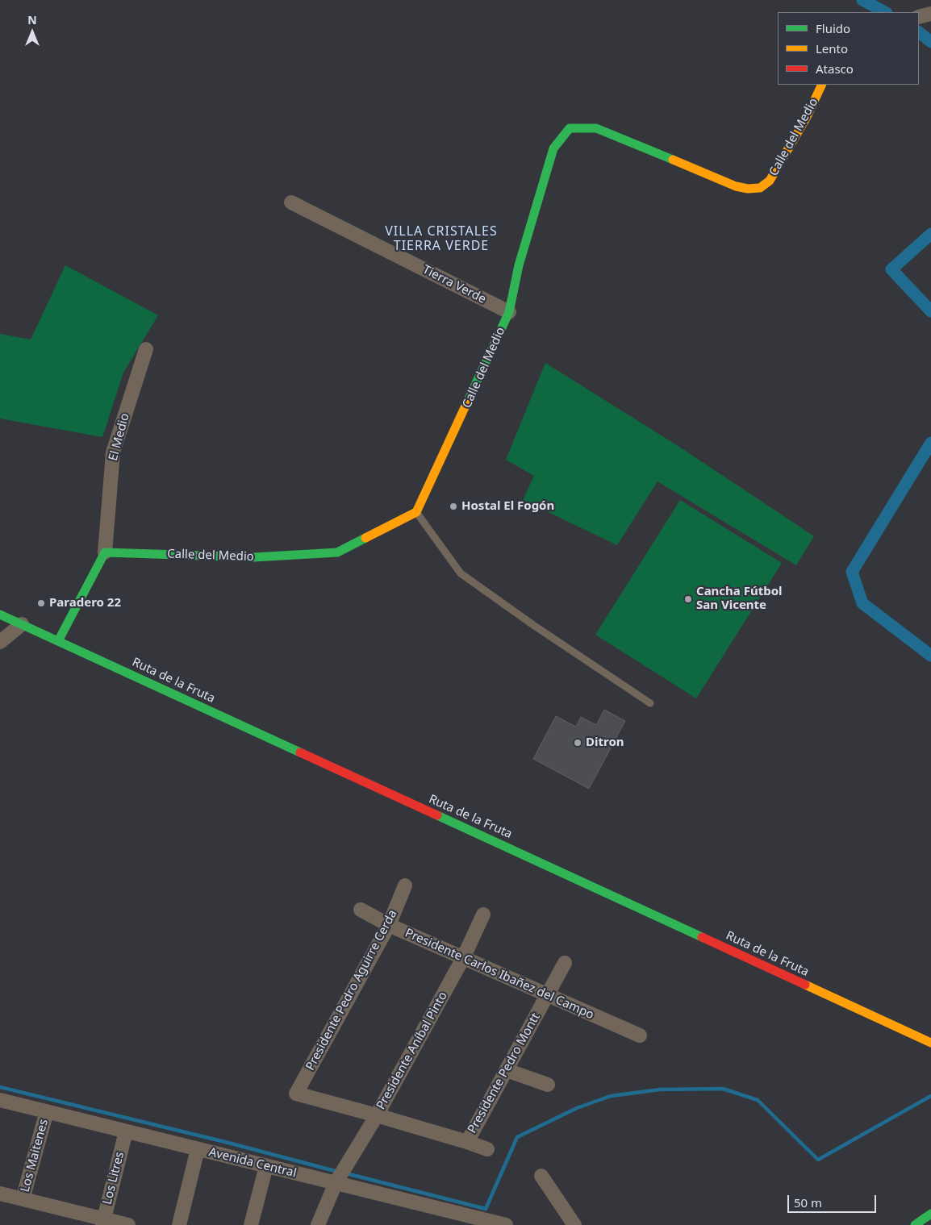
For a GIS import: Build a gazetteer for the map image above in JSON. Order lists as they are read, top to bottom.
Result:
{
  "streets": {
    "main road": ["Calle del Medio", "Ruta de la Fruta"],
    "street": [
      "Tierra Verde",
      "El Medio",
      "Presidente Carlos Ibañez del Campo",
      "Presidente Pedro Aguirre Cerda",
      "Presidente Aníbal Pinto",
      "Presidente Pedro Montt",
      "Los Maitenes",
      "Avenida Central",
      "Los Litres"
    ]
  },
  "crossings": [
    ["Calle del Medio", "Tierra Verde"],
    ["Calle del Medio", "El Medio"],
    ["Presidente Carlos Ibañez del Campo", "Presidente Pedro Aguirre Cerda"],
    ["Presidente Carlos Ibañez del Campo", "Presidente Aníbal Pinto"],
    ["Presidente Carlos Ibañez del Campo", "Presidente Pedro Montt"],
    ["Presidente Pedro Aguirre Cerda", "Presidente Aníbal Pinto"],
    ["Presidente Aníbal Pinto", "Avenida Central"],
    ["Los Maitenes", "Avenida Central"],
    ["Avenida Central", "Los Litres"]
  ],
  "districts": ["VILLA CRISTALES TIERRA VERDE"],
  "places": [
    "Hostal El Fogón",
    "Cancha Fútbol San Vicente",
    "Paradero 22",
    "Ditron"
  ],
  "legend": ["Fluido", "Lento", "Atasco"],
  "scale_bar": "50 m",
  "north": "top"
}
